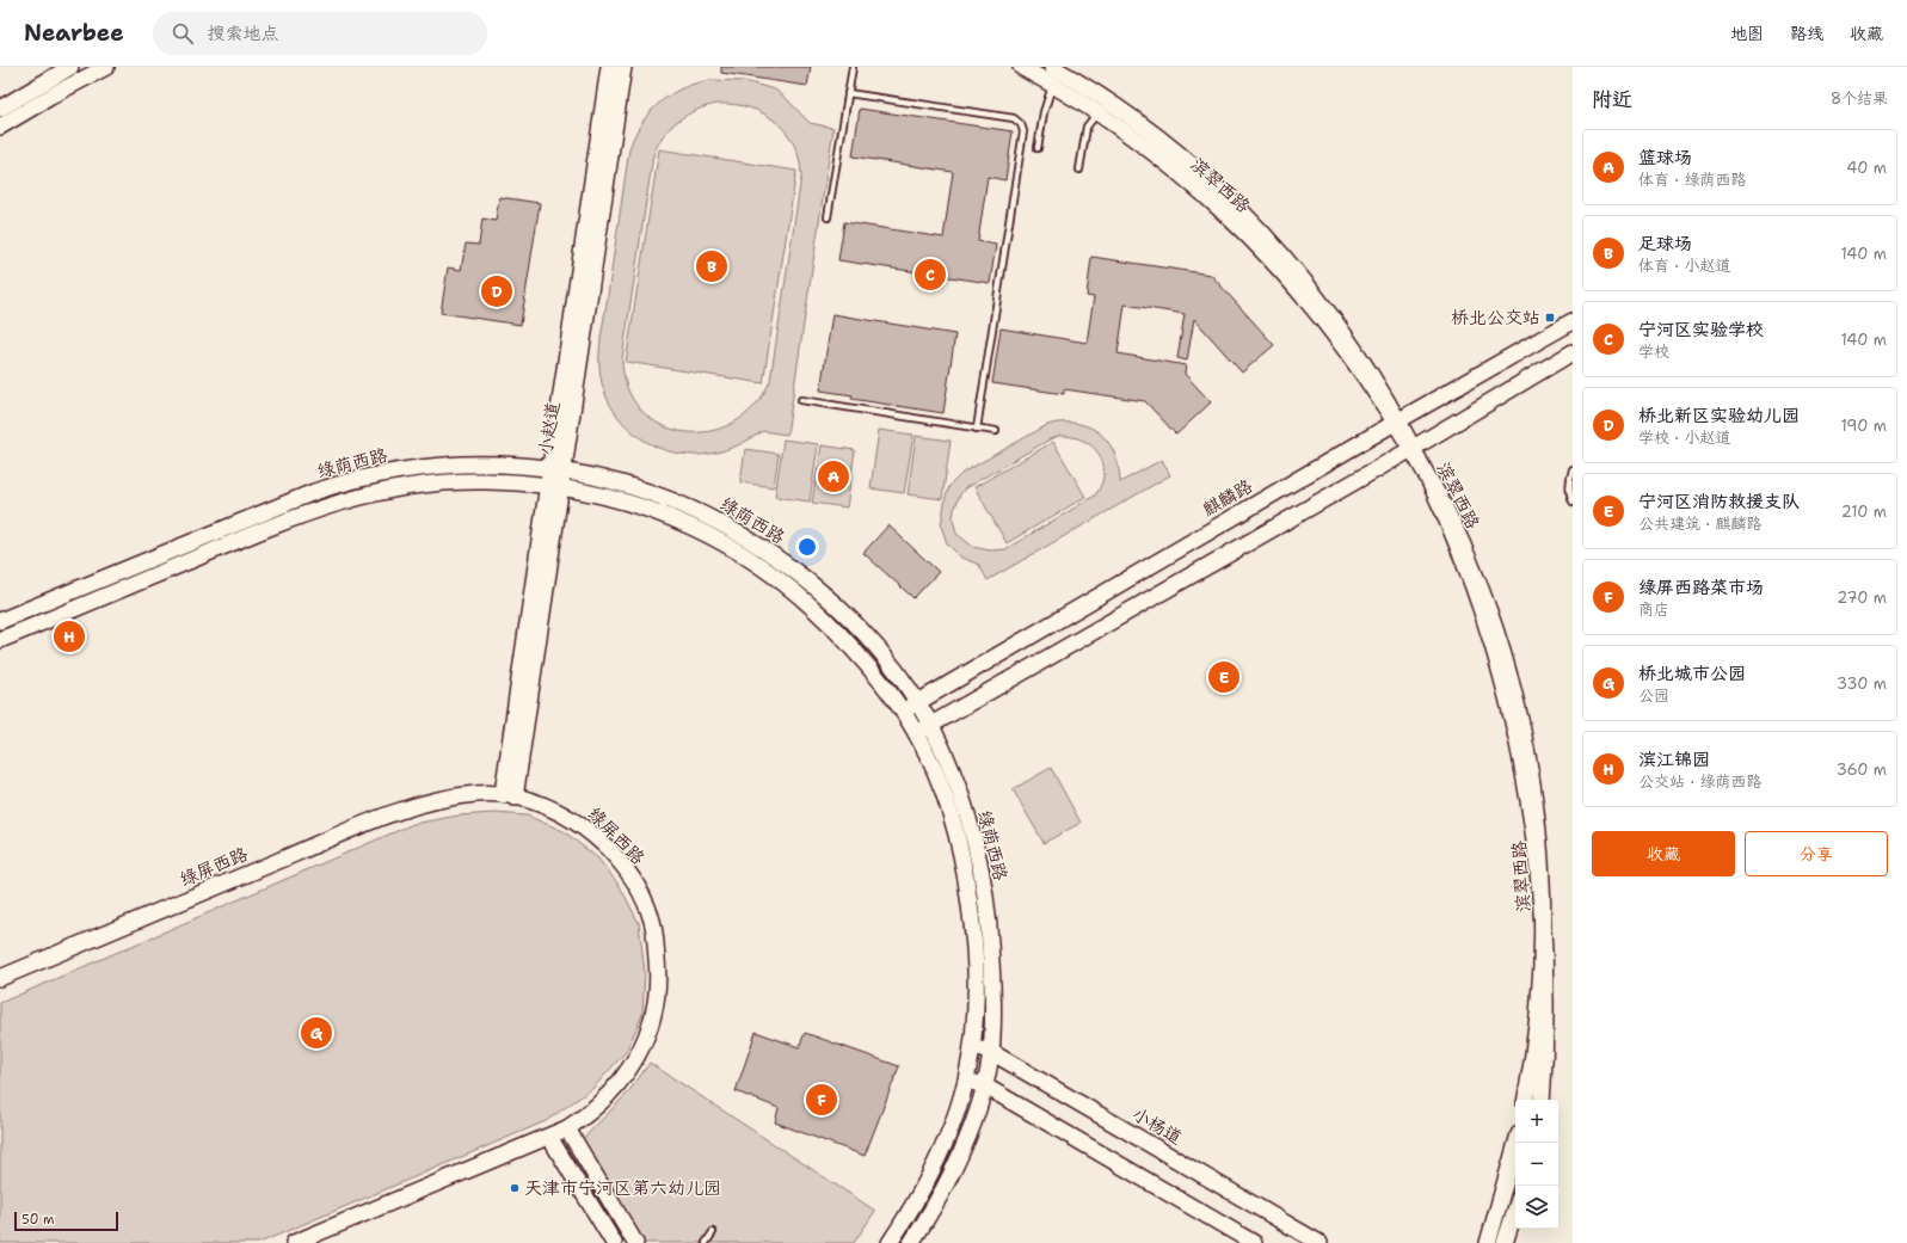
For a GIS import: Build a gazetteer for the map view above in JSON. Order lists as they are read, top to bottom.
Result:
{
  "streets": {
    "main road": [
      "滨翠西路",
      "小赵道",
      "绿荫西路",
      "麒麟路",
      "绿屏西路",
      "小杨道"
    ]
  },
  "crossings": [
    ["滨翠西路", "麒麟路"],
    ["小赵道", "绿荫西路"],
    ["小赵道", "绿屏西路"],
    ["绿荫西路", "麒麟路"],
    ["绿荫西路", "小杨道"]
  ],
  "places": {
    "transit": ["桥北公交站"],
    "other": ["天津市宁河区第六幼儿园"]
  },
  "scale_bar": "50 m",
  "page": {
    "header": "Nearbee",
    "search": "搜索地点",
    "nav": ["地图", "路线", "收藏"],
    "heading": ["附近", "8个结果"],
    "list": [
      {
        "mark": "A",
        "name": "篮球场",
        "note": "体育 · 绿荫西路",
        "value": "40 m"
      },
      {
        "mark": "B",
        "name": "足球场",
        "note": "体育 · 小赵道",
        "value": "140 m"
      },
      {
        "mark": "C",
        "name": "宁河区实验学校",
        "note": "学校",
        "value": "140 m"
      },
      {
        "mark": "D",
        "name": "桥北新区实验幼儿园",
        "note": "学校 · 小赵道",
        "value": "190 m"
      },
      {
        "mark": "E",
        "name": "宁河区消防救援支队",
        "note": "公共建筑 · 麒麟路",
        "value": "210 m"
      },
      {
        "mark": "F",
        "name": "绿屏西路菜市场",
        "note": "商店",
        "value": "270 m"
      },
      {
        "mark": "G",
        "name": "桥北城市公园",
        "note": "公园",
        "value": "330 m"
      },
      {
        "mark": "H",
        "name": "滨江锦园",
        "note": "公交站 · 绿荫西路",
        "value": "360 m"
      }
    ],
    "pins": [
      "B",
      "C",
      "D",
      "A",
      "H",
      "E",
      "G",
      "F"
    ],
    "buttons": ["收藏", "分享"],
    "map_buttons": ["+", "−"],
    "scale": "50 m"
  }
}
